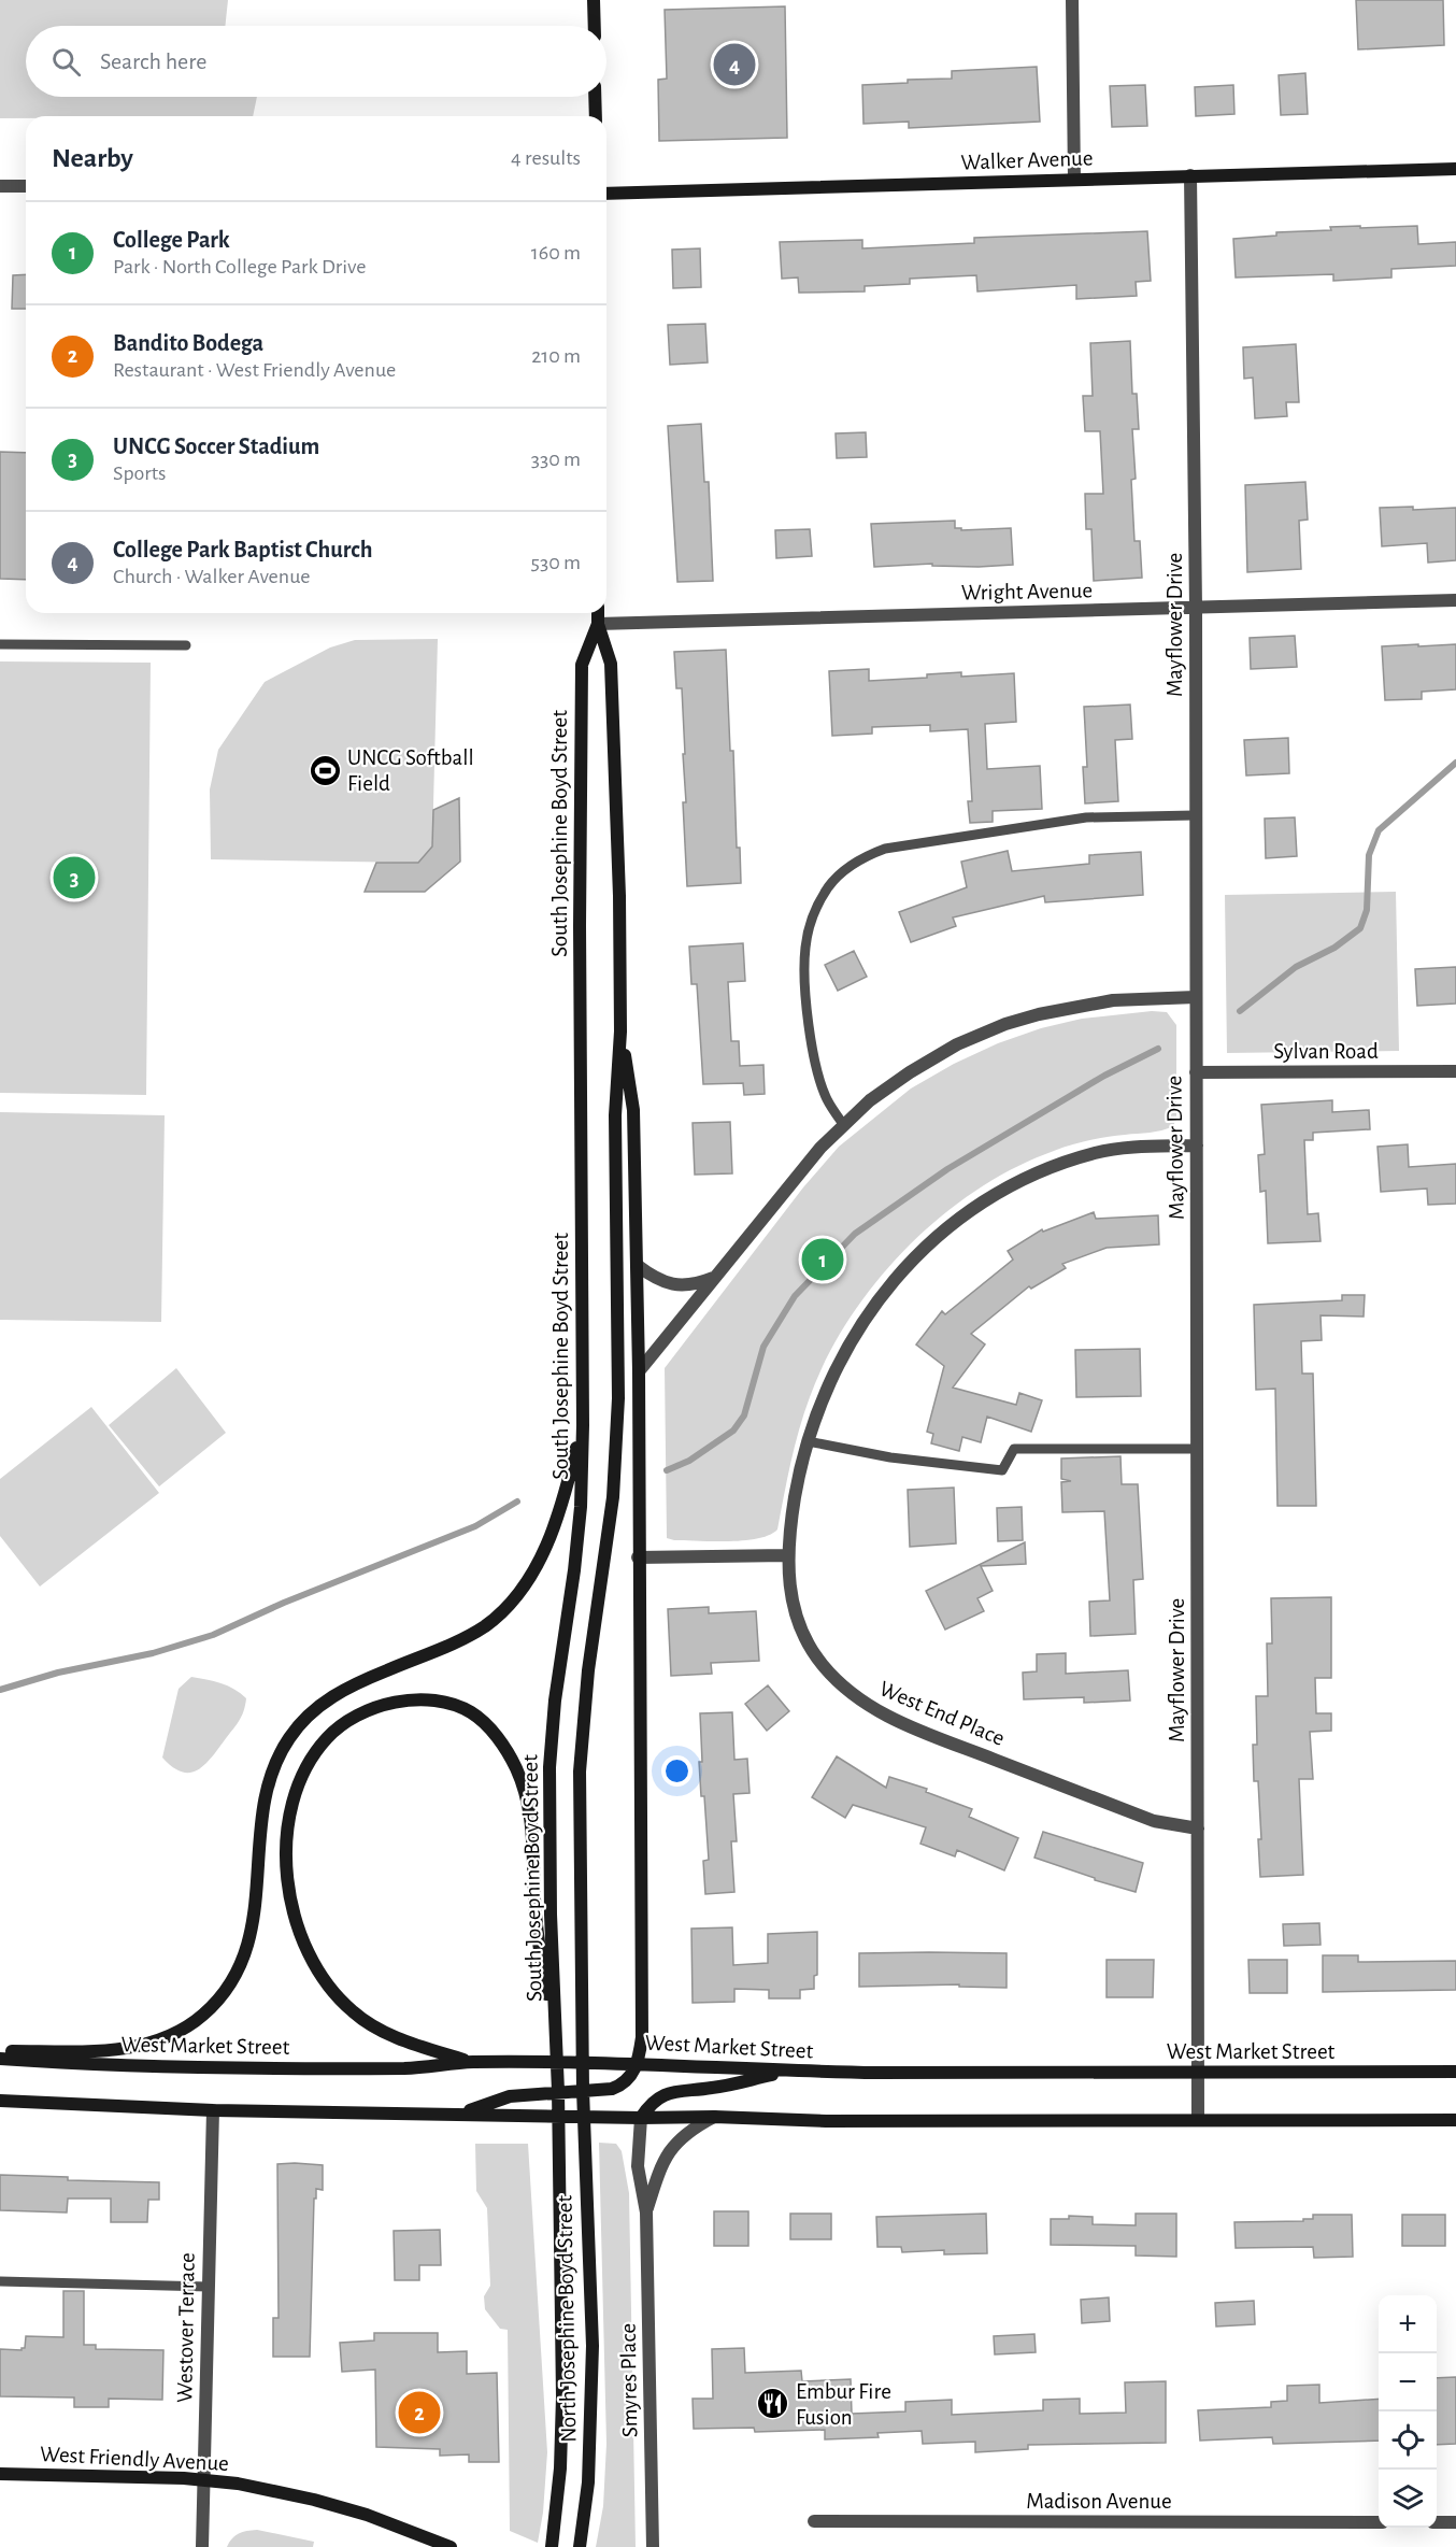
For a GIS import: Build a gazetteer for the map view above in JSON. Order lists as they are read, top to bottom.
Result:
{
  "streets": {
    "main road": [
      "Walker Avenue",
      "South Josephine Boyd Street",
      "West Market Street",
      "North Josephine Boyd Street",
      "West Friendly Avenue"
    ],
    "street": [
      "Wright Avenue",
      "Mayflower Drive",
      "Sylvan Road",
      "West End Place",
      "Westover Terrace",
      "Smyres Place",
      "Madison Avenue"
    ]
  },
  "crossings": [
    ["Walker Avenue", "Mayflower Drive"],
    ["Wright Avenue", "Mayflower Drive"],
    ["Wright Avenue", "South Josephine Boyd Street"],
    ["Mayflower Drive", "Sylvan Road"],
    ["Mayflower Drive", "West End Place"],
    ["Mayflower Drive", "West Market Street"],
    ["South Josephine Boyd Street", "North Josephine Boyd Street"],
    ["Westover Terrace", "West Friendly Avenue"]
  ],
  "places": {
    "sports": ["UNCG Softball Field"],
    "restaurant": ["Embur Fire Fusion"]
  },
  "page": {
    "search": "Search here",
    "pins": [
      "4",
      "3",
      "1",
      "2"
    ],
    "heading": ["Nearby", "4 results"],
    "list": [
      {
        "mark": "1",
        "name": "College Park",
        "note": "Park · North College Park Drive",
        "value": "160 m"
      },
      {
        "mark": "2",
        "name": "Bandito Bodega",
        "note": "Restaurant · West Friendly Avenue",
        "value": "210 m"
      },
      {
        "mark": "3",
        "name": "UNCG Soccer Stadium",
        "note": "Sports",
        "value": "330 m"
      },
      {
        "mark": "4",
        "name": "College Park Baptist Church",
        "note": "Church · Walker Avenue",
        "value": "530 m"
      }
    ],
    "map_buttons": ["+", "−"]
  }
}
